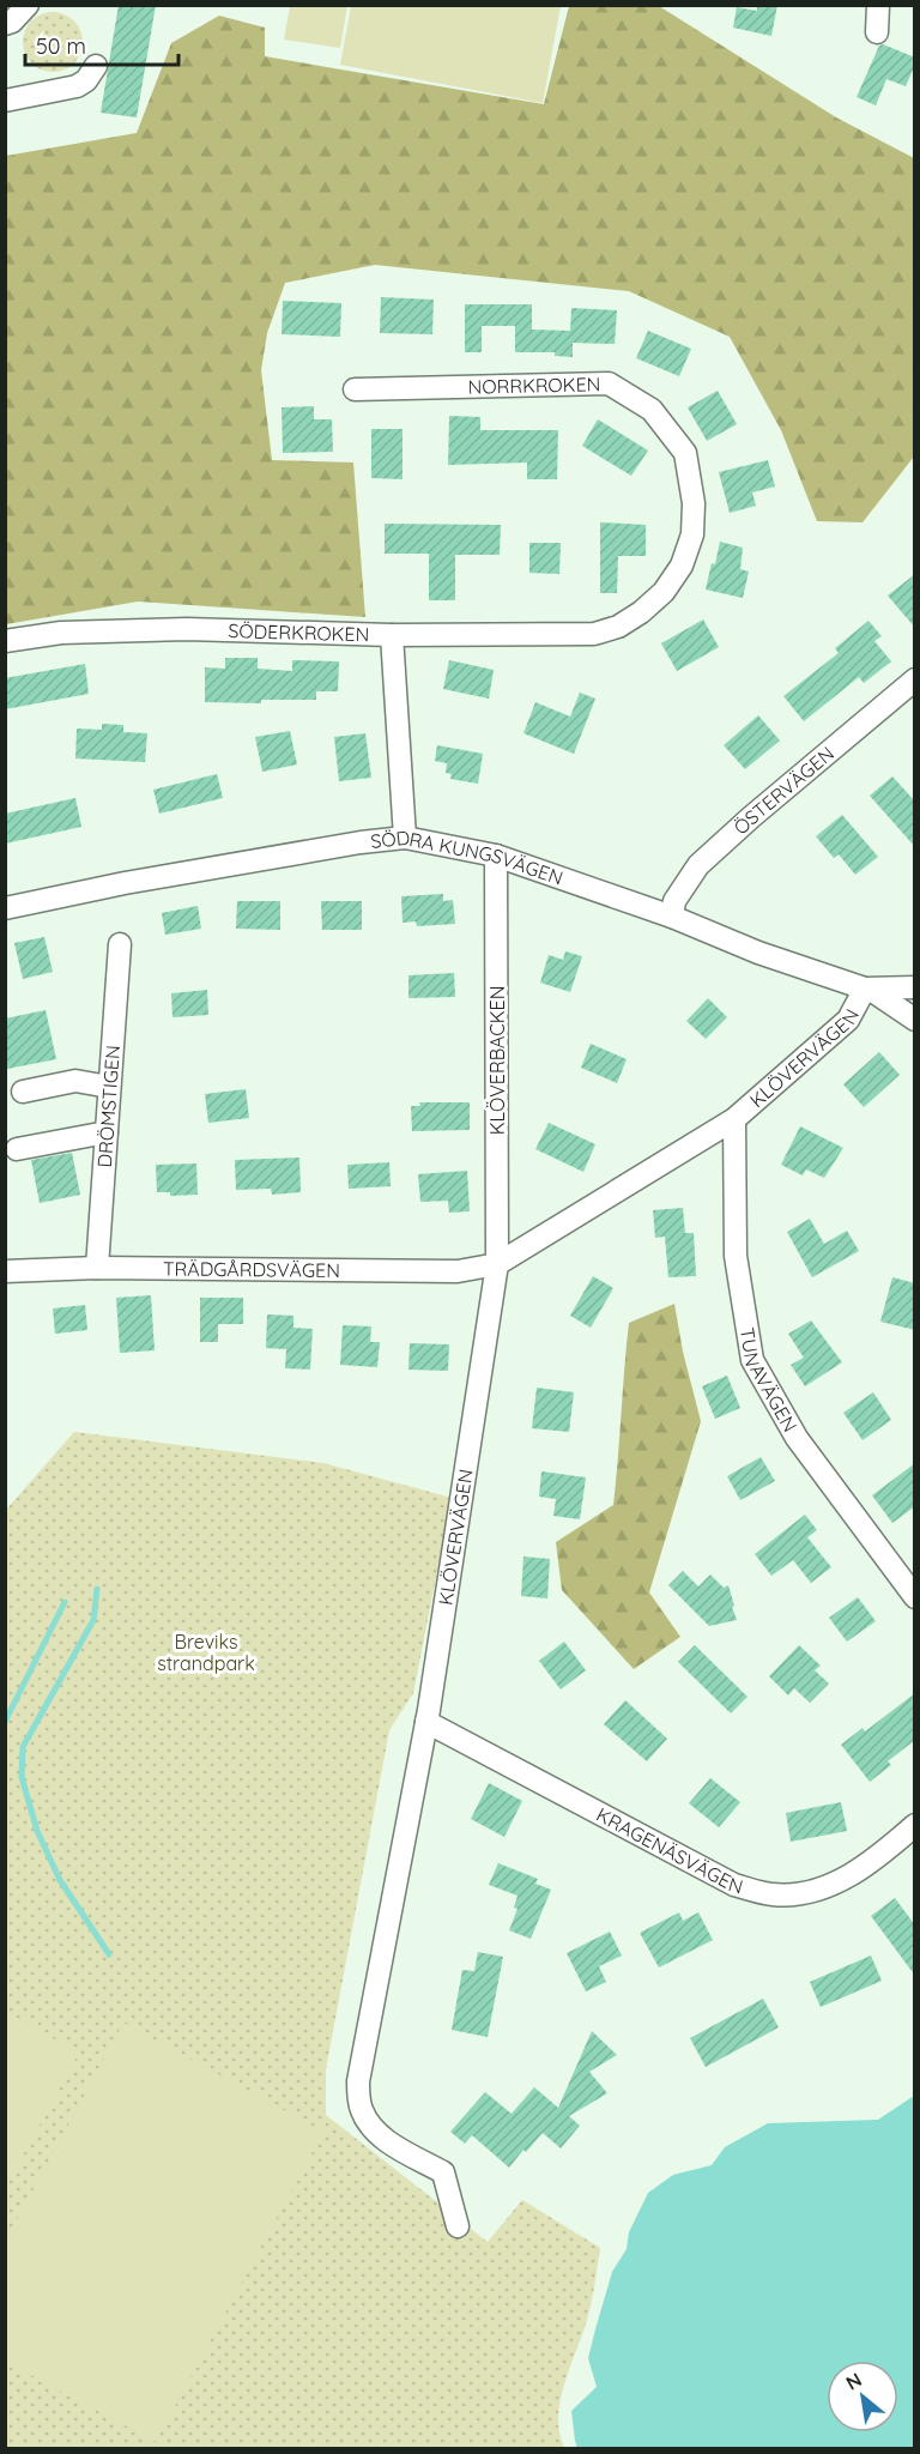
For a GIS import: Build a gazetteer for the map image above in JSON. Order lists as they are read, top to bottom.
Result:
{
  "streets": {
    "street": [
      "NORRKROKEN",
      "SÖDERKROKEN",
      "ÖSTERVÄGEN",
      "SÖDRA KUNGSVÄGEN",
      "KLÖVERVÄGEN",
      "KLÖVERBACKEN",
      "DRÖMSTIGEN",
      "TRÄDGÅRDSVÄGEN",
      "TUNAVÄGEN",
      "KRAGENÄSVÄGEN"
    ]
  },
  "crossings": [
    ["NORRKROKEN", "SÖDERKROKEN"],
    ["SÖDERKROKEN", "SÖDRA KUNGSVÄGEN"],
    ["ÖSTERVÄGEN", "SÖDRA KUNGSVÄGEN"],
    ["SÖDRA KUNGSVÄGEN", "KLÖVERVÄGEN"],
    ["SÖDRA KUNGSVÄGEN", "KLÖVERBACKEN"],
    ["KLÖVERVÄGEN", "KLÖVERBACKEN"],
    ["KLÖVERVÄGEN", "TRÄDGÅRDSVÄGEN"],
    ["KLÖVERVÄGEN", "TUNAVÄGEN"],
    ["KLÖVERVÄGEN", "KRAGENÄSVÄGEN"],
    ["KLÖVERBACKEN", "TRÄDGÅRDSVÄGEN"],
    ["DRÖMSTIGEN", "TRÄDGÅRDSVÄGEN"]
  ],
  "parks": ["Breviks strandpark"],
  "scale_bar": "50 m",
  "north": "top left"
}
